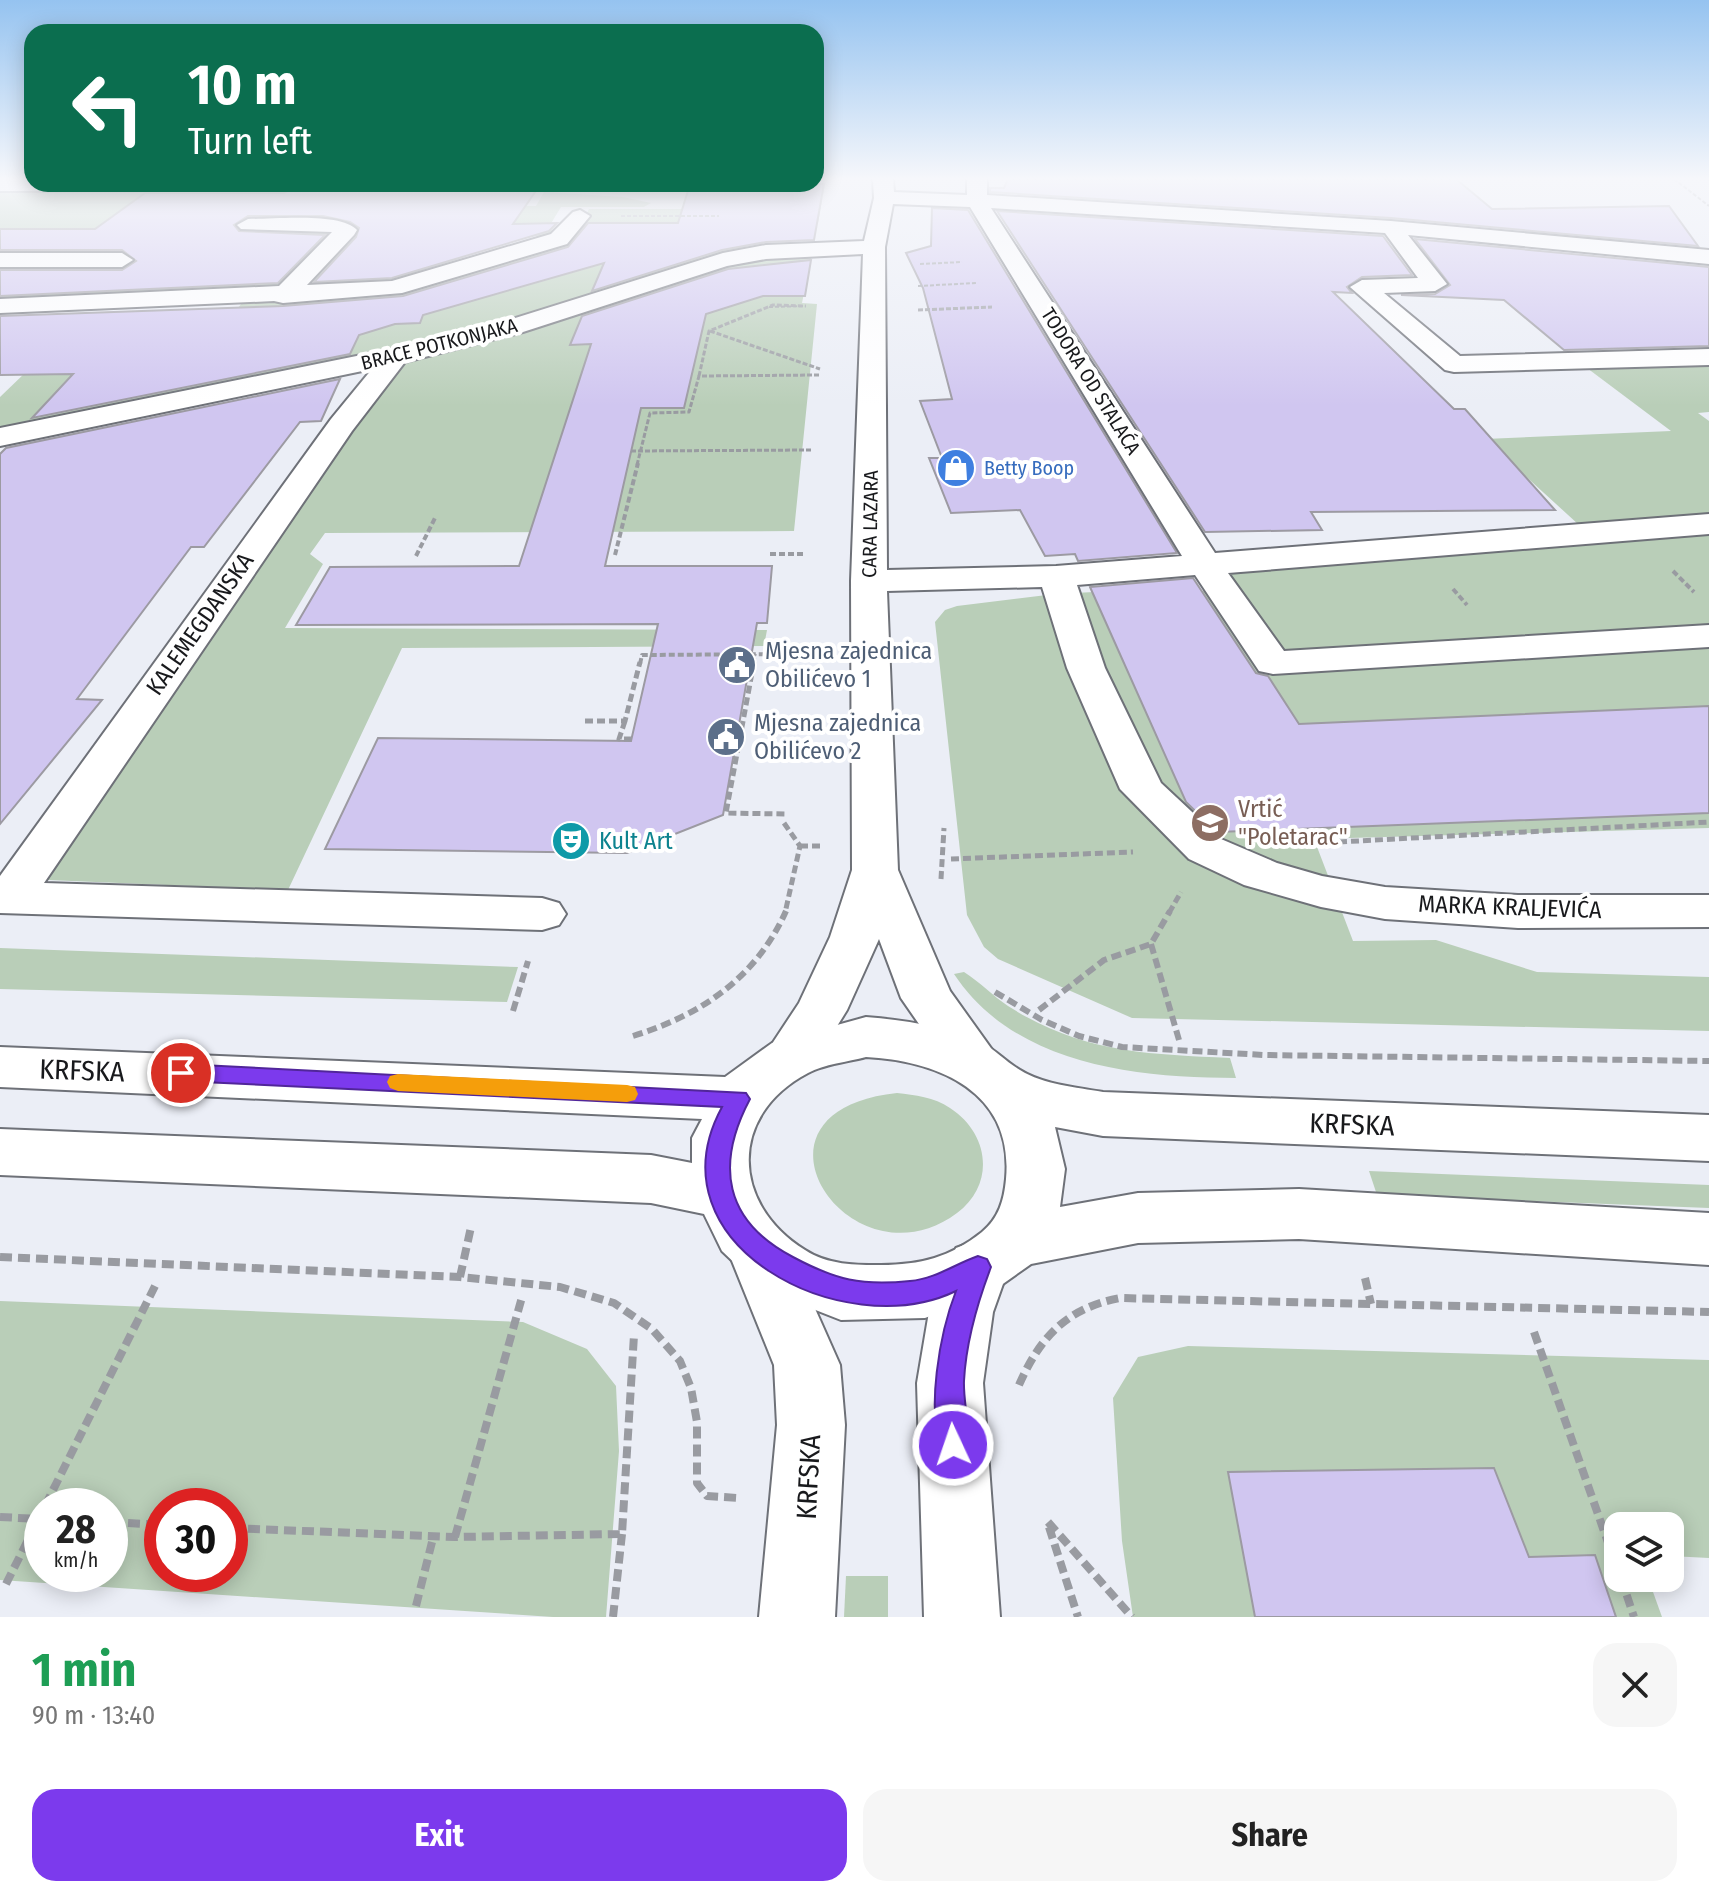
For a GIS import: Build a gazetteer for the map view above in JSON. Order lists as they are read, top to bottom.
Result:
{
  "streets": {
    "street": [
      "BRACE POTKONJAKA",
      "TODORA OD STALAĆA",
      "CARA LAZARA",
      "KALEMEGDANSKA",
      "MARKA KRALJEVIĆA",
      "KRFSKA"
    ]
  },
  "crossings": [
    ["BRACE POTKONJAKA", "KALEMEGDANSKA"],
    ["CARA LAZARA", "KRFSKA"]
  ],
  "places": {
    "shop": ["Betty Boop"],
    "public building": ["Mjesna zajednica Obilićevo 1", "Mjesna zajednica Obilićevo 2"],
    "school or university": ["Vrtić \"Poletarac\""],
    "theatre": ["Kult Art"]
  },
  "page": {
    "turn": ["10 m", "Turn left"],
    "speed": "28 km/h",
    "limit": "30",
    "heading": ["1 min", "90 m · 13:40"],
    "buttons": ["Exit", "Share"]
  }
}
